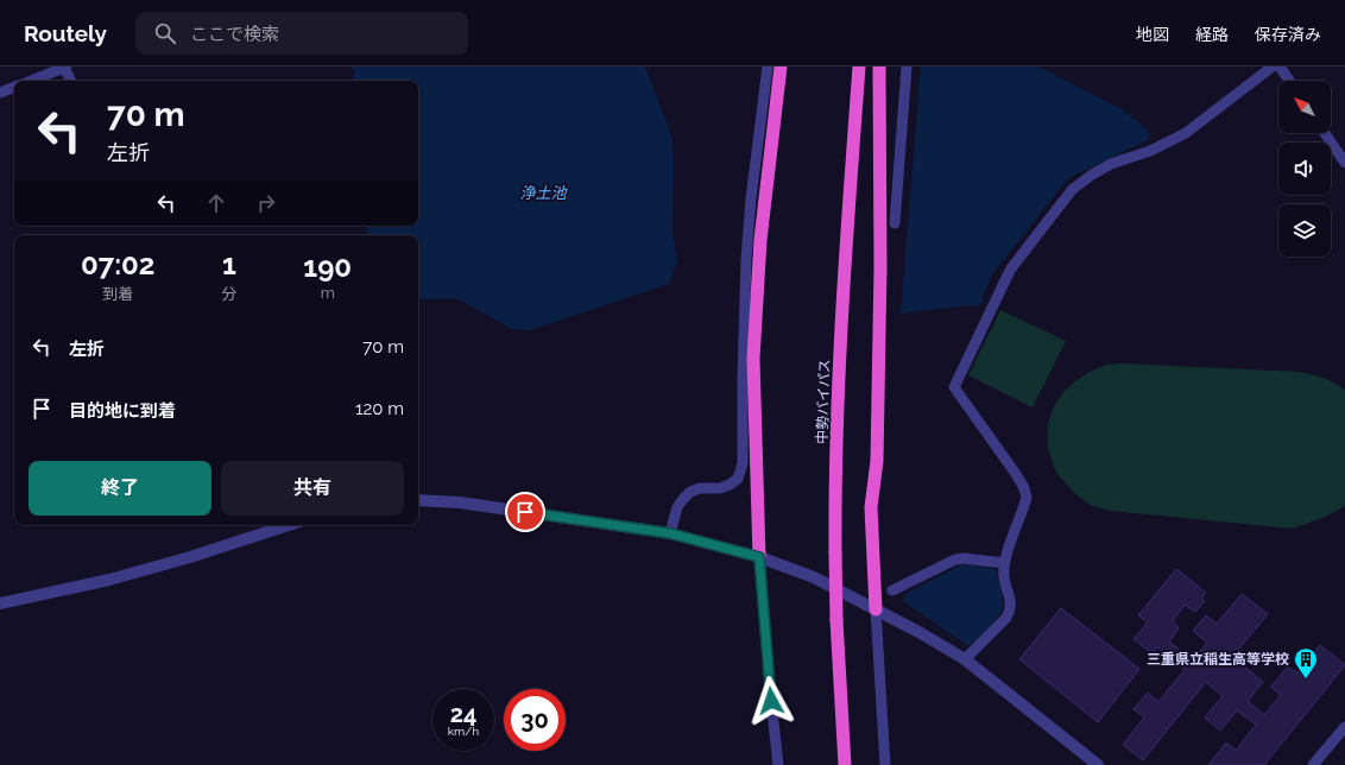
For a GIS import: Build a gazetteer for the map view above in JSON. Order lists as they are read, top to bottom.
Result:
{
  "streets": {
    "highway": ["中勢バイパス"]
  },
  "water": ["浄土池"],
  "places": {
    "building": ["三重県立稲生高等学校"]
  },
  "north": "top left",
  "page": {
    "header": "Routely",
    "search": "ここで検索",
    "nav": ["地図", "経路", "保存済み"],
    "turn": ["70 m", "左折"],
    "eta": [
      "07:02",
      "到着",
      "1",
      "分",
      "190",
      "m"
    ],
    "list": [
      {
        "name": "左折",
        "value": "70 m"
      },
      {
        "name": "目的地に到着",
        "value": "120 m"
      }
    ],
    "buttons": ["終了", "共有"],
    "speed": "24 km/h",
    "limit": "30"
  }
}
